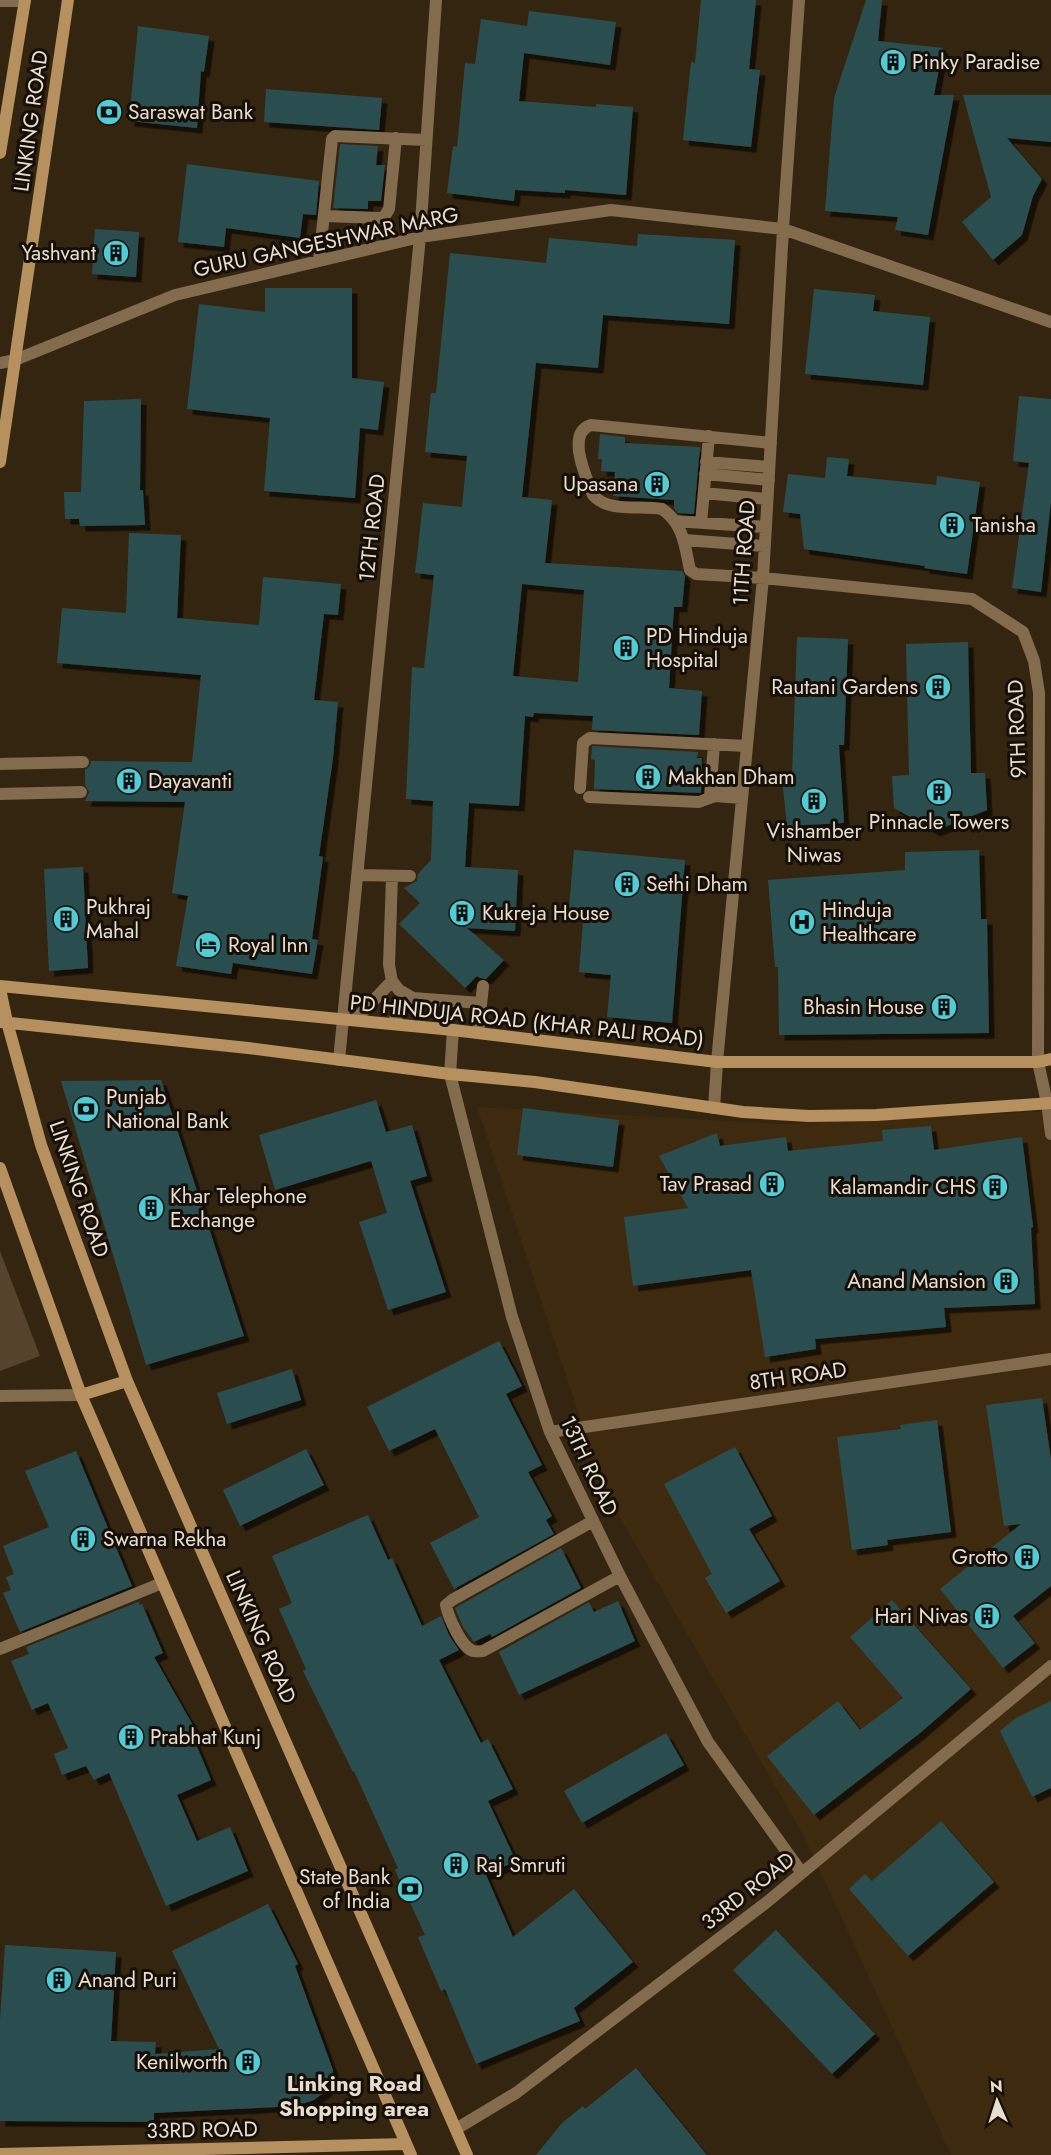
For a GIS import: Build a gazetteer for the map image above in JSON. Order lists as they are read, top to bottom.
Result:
{
  "streets": {
    "main road": ["LINKING ROAD", "PD HINDUJA ROAD (KHAR PALI ROAD)", "33RD ROAD"],
    "street": [
      "GURU GANGESHWAR MARG",
      "12TH ROAD",
      "11TH ROAD",
      "9TH ROAD",
      "8TH ROAD",
      "13TH ROAD"
    ]
  },
  "crossings": [
    ["LINKING ROAD", "GURU GANGESHWAR MARG"],
    ["LINKING ROAD", "PD HINDUJA ROAD (KHAR PALI ROAD)"],
    ["LINKING ROAD", "33RD ROAD"],
    ["GURU GANGESHWAR MARG", "12TH ROAD"],
    ["GURU GANGESHWAR MARG", "11TH ROAD"],
    ["12TH ROAD", "PD HINDUJA ROAD (KHAR PALI ROAD)"],
    ["11TH ROAD", "9TH ROAD"],
    ["11TH ROAD", "PD HINDUJA ROAD (KHAR PALI ROAD)"],
    ["9TH ROAD", "PD HINDUJA ROAD (KHAR PALI ROAD)"],
    ["PD HINDUJA ROAD (KHAR PALI ROAD)", "13TH ROAD"],
    ["8TH ROAD", "13TH ROAD"],
    ["13TH ROAD", "33RD ROAD"]
  ],
  "districts": ["Linking Road Shopping area"],
  "places": {
    "building": [
      "Pinky Paradise",
      "Yashvant",
      "Upasana",
      "Tanisha",
      "PD Hinduja Hospital",
      "Rautani Gardens",
      "Makhan Dham",
      "Dayavanti",
      "Pinnacle Towers",
      "Vishamber Niwas",
      "Sethi Dham",
      "Kukreja House",
      "Pukhraj Mahal",
      "Bhasin House",
      "Tav Prasad",
      "Kalamandir CHS",
      "Khar Telephone Exchange",
      "Anand Mansion",
      "Swarna Rekha",
      "Grotto",
      "Hari Nivas",
      "Prabhat Kunj",
      "Raj Smruti",
      "Anand Puri",
      "Kenilworth"
    ],
    "bank": ["Saraswat Bank", "Punjab National Bank", "State Bank of India"],
    "hospital": ["Hinduja Healthcare"],
    "hotel": ["Royal Inn"]
  },
  "north": "top"
}
